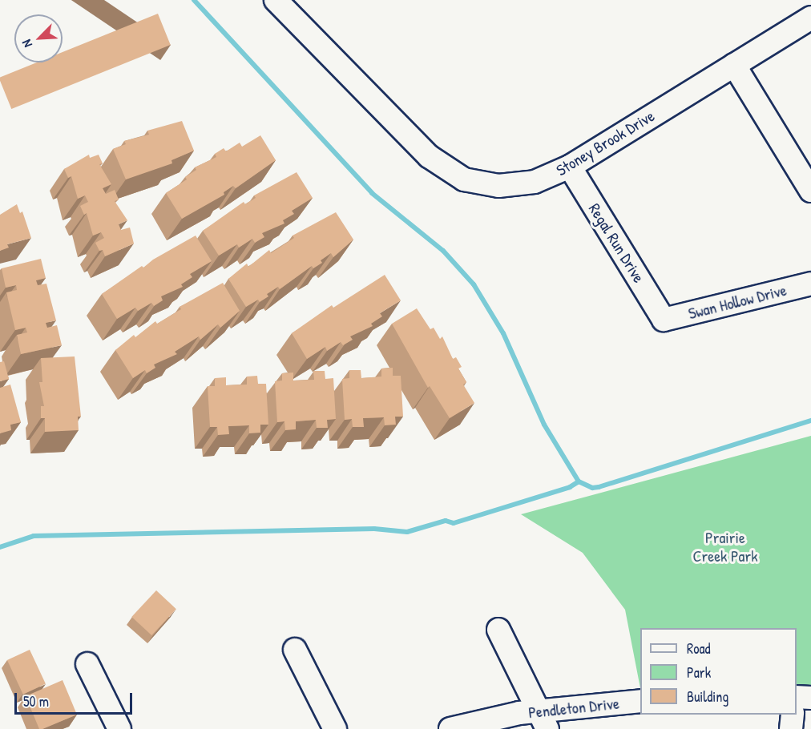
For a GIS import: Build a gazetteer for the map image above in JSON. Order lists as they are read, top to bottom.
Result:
{
  "streets": {
    "street": [
      "Stoney Brook Drive",
      "Regal Run Drive",
      "Swan Hollow Drive",
      "Pendleton Drive"
    ]
  },
  "crossings": [
    ["Stoney Brook Drive", "Regal Run Drive"],
    ["Regal Run Drive", "Swan Hollow Drive"]
  ],
  "parks": ["Prairie Creek Park"],
  "legend": ["Road", "Park", "Building"],
  "scale_bar": "50 m",
  "north": "bottom left"
}
